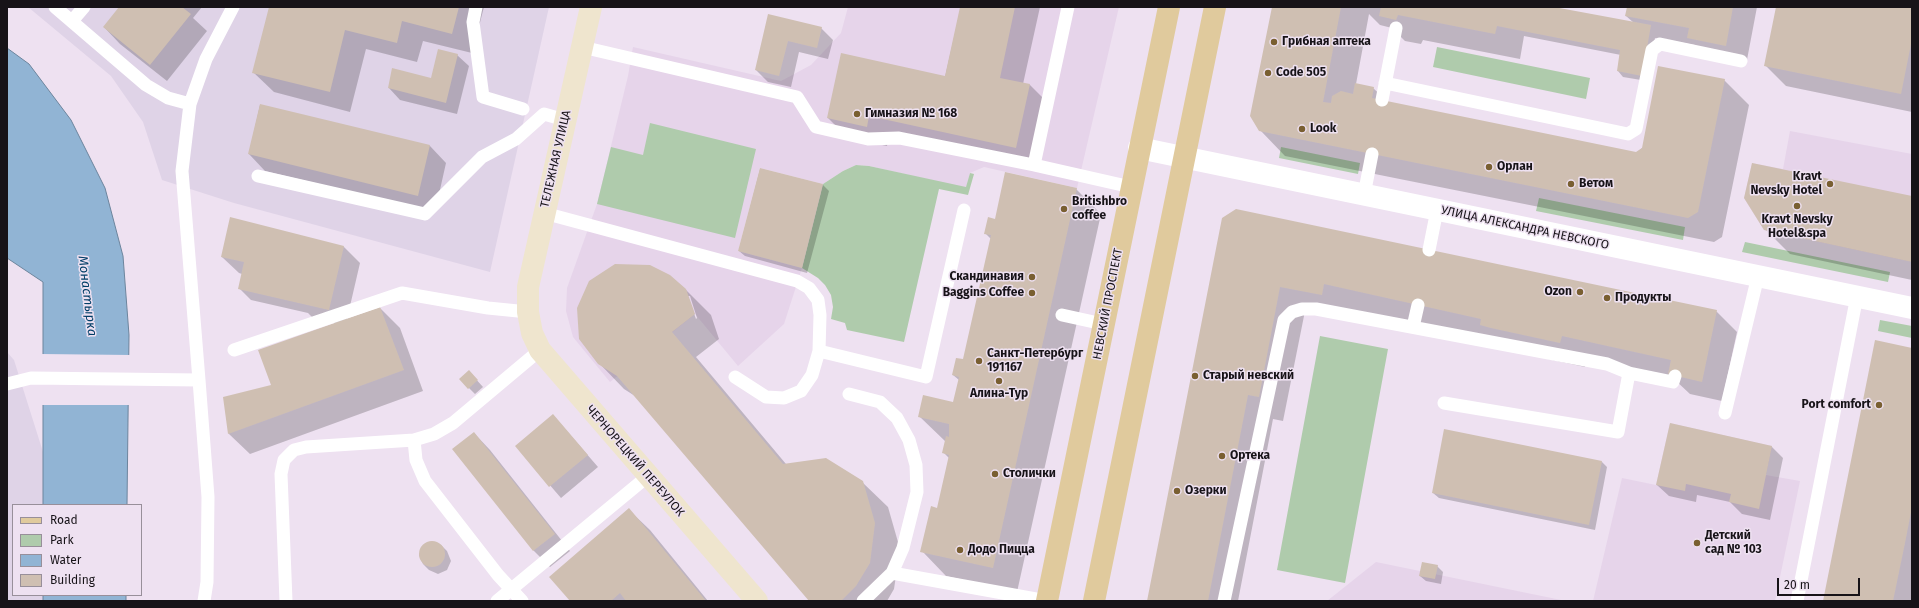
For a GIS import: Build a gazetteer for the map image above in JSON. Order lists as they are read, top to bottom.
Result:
{
  "streets": {
    "main road": ["НЕВСКИЙ ПРОСПЕКТ"],
    "street": ["ТЕЛЕЖНАЯ УЛИЦА", "УЛИЦА АЛЕКСАНДРА НЕВСКОГО", "ЧЕРНОРЕЦКИЙ ПЕРЕУЛОК"]
  },
  "crossings": [
    ["ТЕЛЕЖНАЯ УЛИЦА", "ЧЕРНОРЕЦКИЙ ПЕРЕУЛОК"],
    ["УЛИЦА АЛЕКСАНДРА НЕВСКОГО", "НЕВСКИЙ ПРОСПЕКТ"]
  ],
  "water": ["Монастырка"],
  "places": [
    "Грибная аптека",
    "Code 505",
    "Гимназия № 168",
    "Look",
    "Орлан",
    "Ветом",
    "Kravt Nevsky Hotel",
    "Kravt Nevsky Hotel&spa",
    "Britishbro coffee",
    "Скандинавия",
    "Ozon",
    "Baggins Coffee",
    "Продукты",
    "Санкт-Петербург 191167",
    "Старый невский",
    "Алина-Тур",
    "Port comfort",
    "Ортека",
    "Столички",
    "Озерки",
    "Детский сад № 103",
    "Додо Пицца"
  ],
  "legend": [
    "Road",
    "Park",
    "Water",
    "Building"
  ],
  "scale_bar": "20 m"
}
